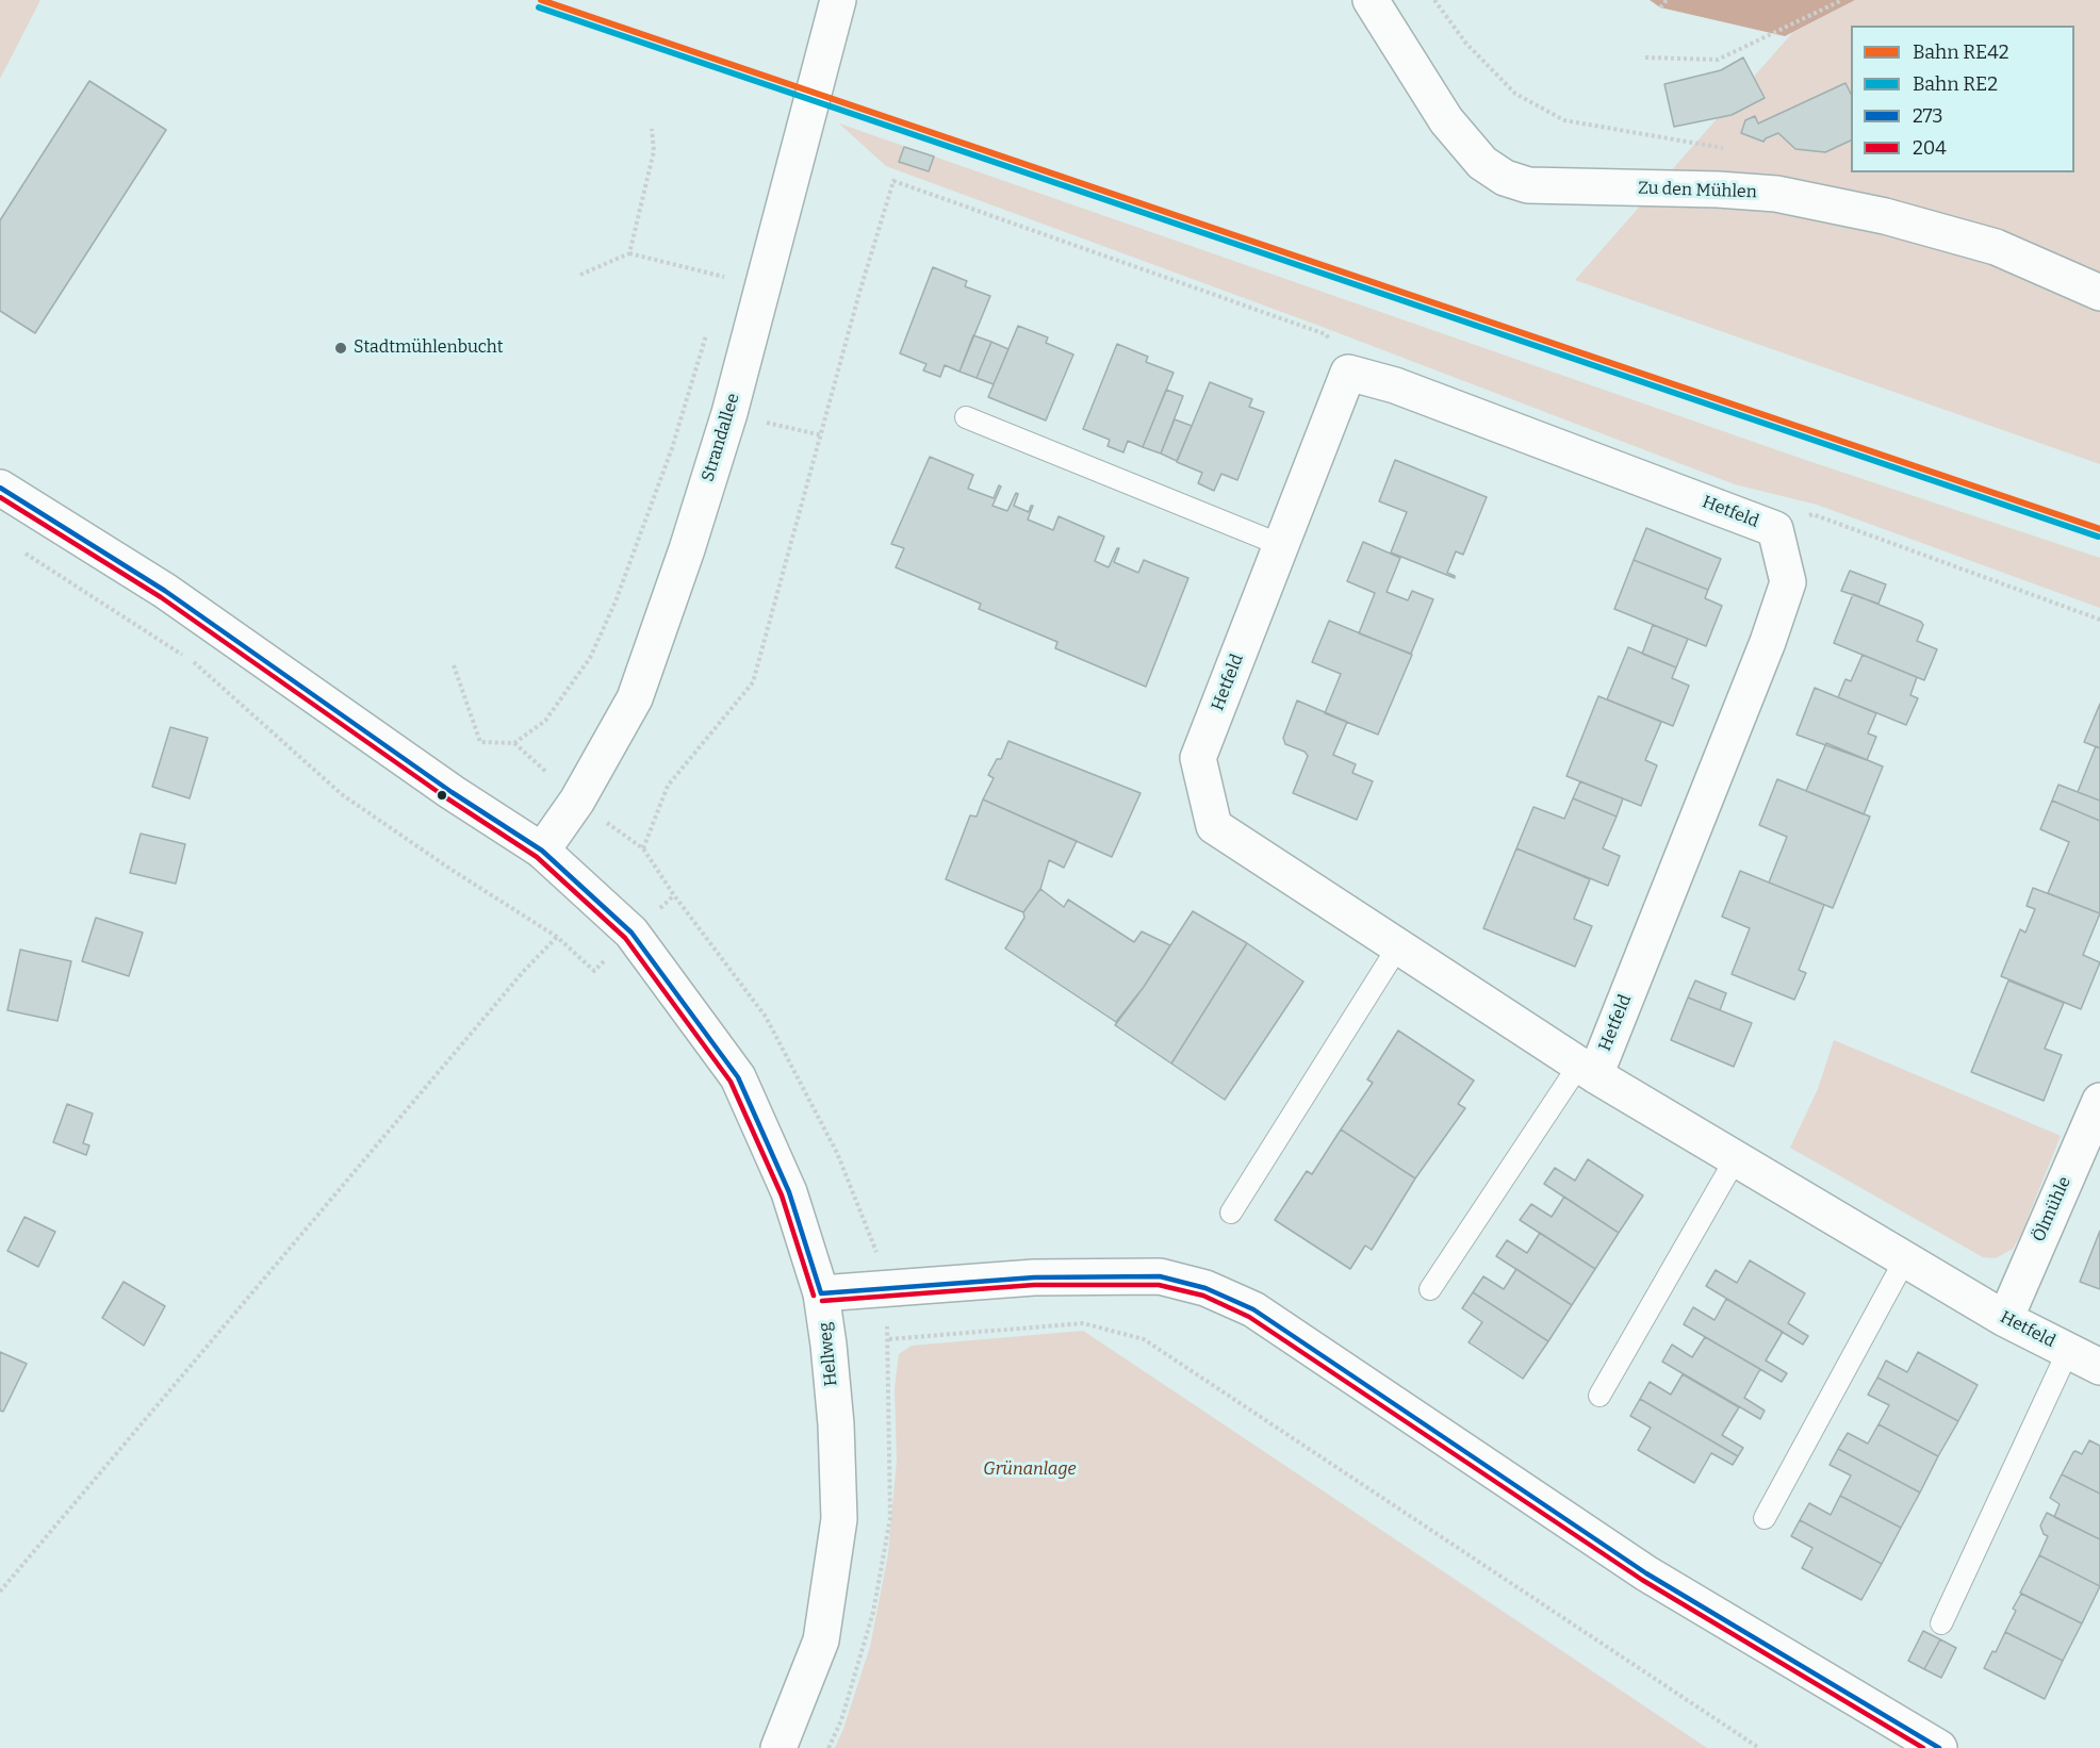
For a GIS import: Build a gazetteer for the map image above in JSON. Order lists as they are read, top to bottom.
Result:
{
  "streets": {
    "street": [
      "Zu den Mühlen",
      "Strandallee",
      "Hetfeld",
      "Ölmühle",
      "Hellweg"
    ]
  },
  "crossings": [
    ["Strandallee", "Hellweg"],
    ["Hetfeld", "Ölmühle"]
  ],
  "parks": ["Grünanlage"],
  "places": ["Stadtmühlenbucht"],
  "lines": [
    "rail line RE42",
    "rail line RE2",
    "transit line 273",
    "transit line 204"
  ],
  "legend": [
    "Bahn RE42",
    "Bahn RE2",
    "273",
    "204"
  ]
}
